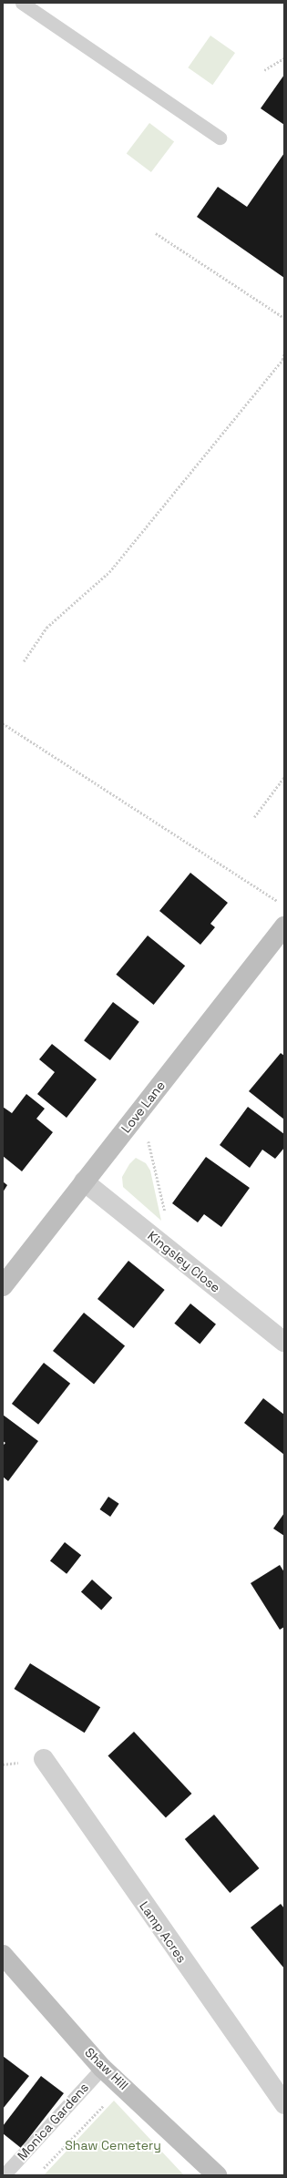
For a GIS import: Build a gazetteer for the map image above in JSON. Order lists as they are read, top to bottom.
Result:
{
  "streets": {
    "street": [
      "Love Lane",
      "Kingsley Close",
      "Lamp Acres",
      "Shaw Hill"
    ],
    "lane": ["Monica Gardens"]
  },
  "crossings": [
    ["Love Lane", "Kingsley Close"],
    ["Shaw Hill", "Monica Gardens"]
  ],
  "parks": ["Shaw Cemetery"]
}
